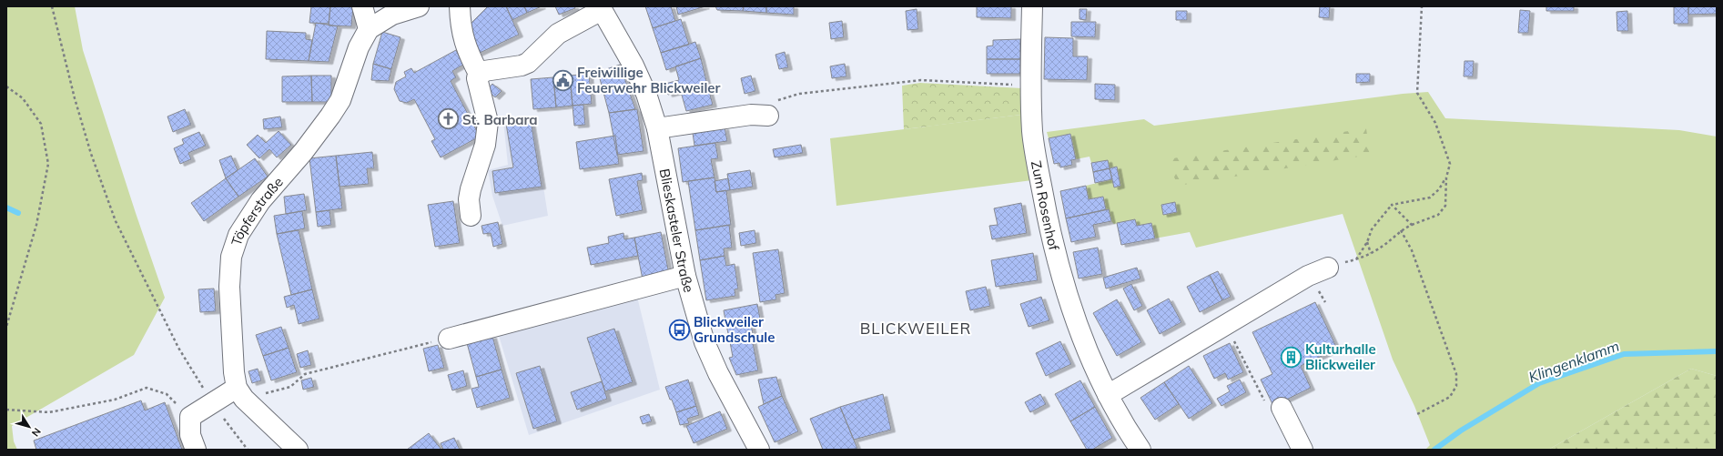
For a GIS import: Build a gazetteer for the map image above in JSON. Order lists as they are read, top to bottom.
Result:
{
  "streets": {
    "street": ["Zum Rosenhof", "Töpferstraße", "Blieskasteler Straße"]
  },
  "districts": ["BLICKWEILER"],
  "water": ["Klingenklamm"],
  "places": {
    "public building": ["Freiwillige Feuerwehr Blickweiler"],
    "church": ["St. Barbara"],
    "bus stop": ["Blickweiler Grundschule"],
    "building": ["Kulturhalle Blickweiler"]
  },
  "north": "bottom right"
}
